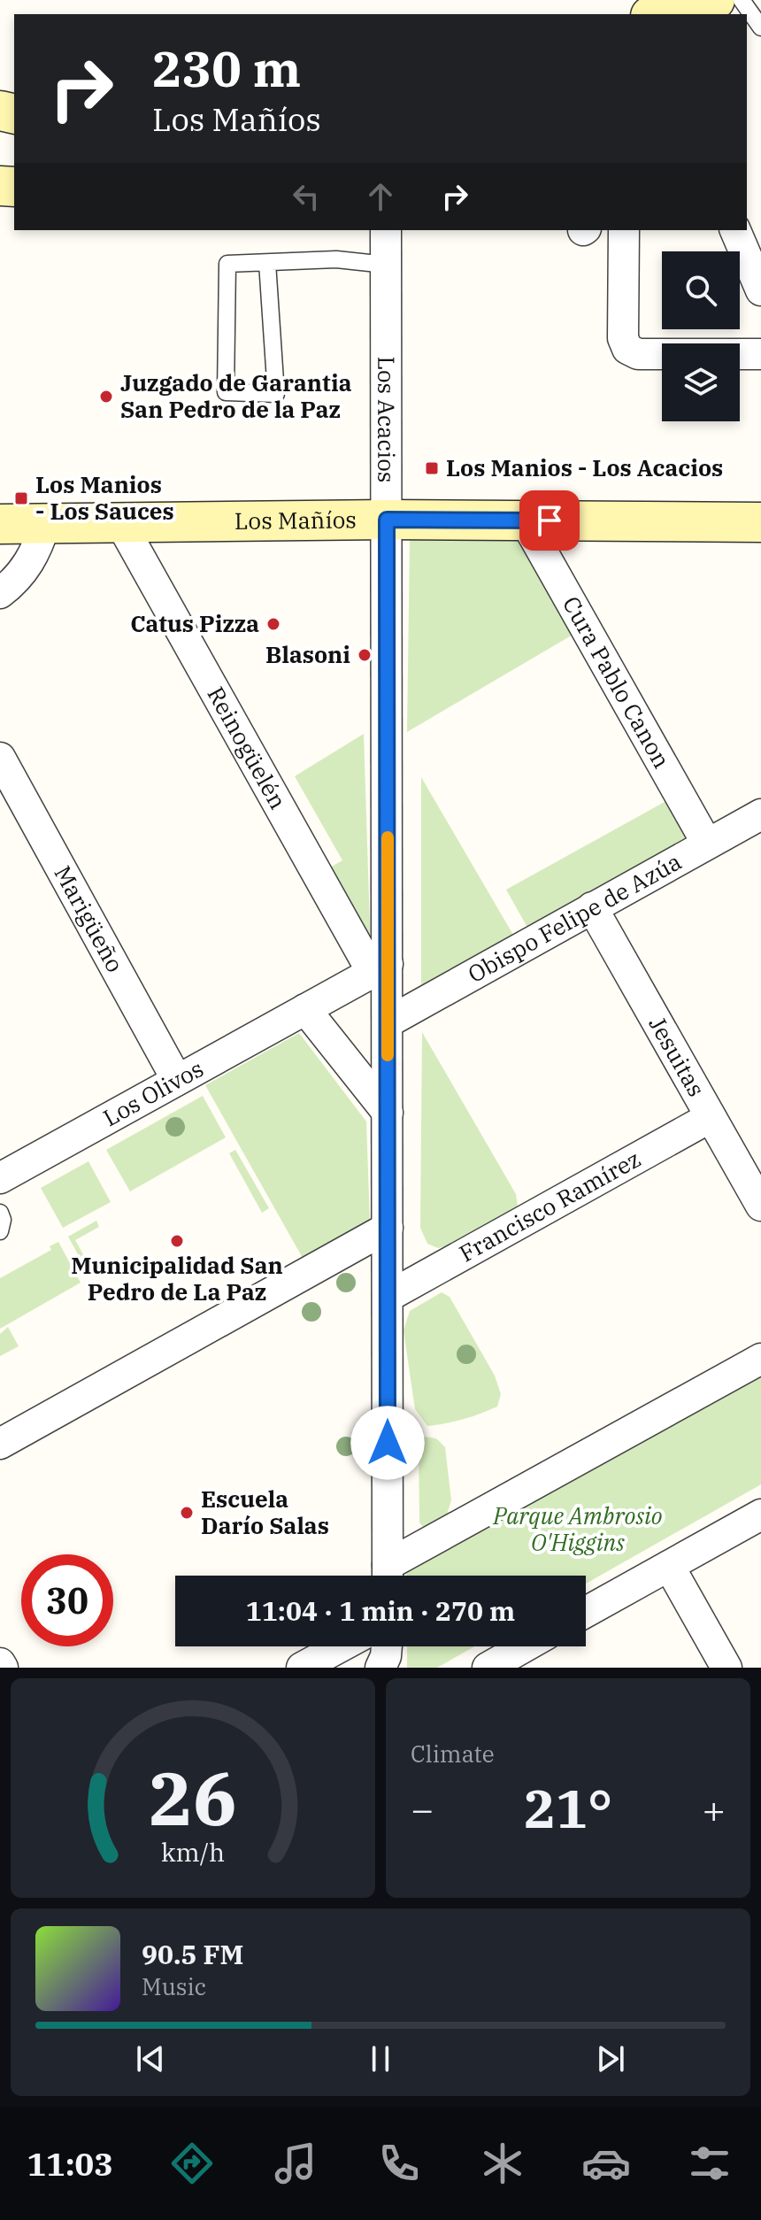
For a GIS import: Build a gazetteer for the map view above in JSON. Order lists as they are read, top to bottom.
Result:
{
  "streets": {
    "street": [
      "Los Acacios",
      "Los Mañíos",
      "Cura Pablo Canon",
      "Reinogüelén",
      "Obispo Felipe de Azúa",
      "Marigüeño",
      "Jesuitas",
      "Los Olivos",
      "Francisco Ramírez"
    ]
  },
  "crossings": [
    ["Los Acacios", "Los Mañíos"],
    ["Los Acacios", "Reinogüelén"],
    ["Los Acacios", "Obispo Felipe de Azúa"],
    ["Los Acacios", "Los Olivos"],
    ["Los Acacios", "Francisco Ramírez"],
    ["Los Mañíos", "Cura Pablo Canon"],
    ["Los Mañíos", "Reinogüelén"],
    ["Cura Pablo Canon", "Obispo Felipe de Azúa"],
    ["Reinogüelén", "Los Olivos"],
    ["Obispo Felipe de Azúa", "Jesuitas"],
    ["Marigüeño", "Los Olivos"],
    ["Jesuitas", "Francisco Ramírez"]
  ],
  "parks": ["Parque Ambrosio O'Higgins"],
  "places": {
    "other": [
      "Juzgado de Garantia San Pedro de la Paz",
      "Catus Pizza",
      "Blasoni",
      "Municipalidad San Pedro de La Paz",
      "Escuela Darío Salas"
    ],
    "transit": ["Los Manios - Los Acacios", "Los Manios - Los Sauces"]
  },
  "page": {
    "turn": ["230 m", "Los Mañíos"],
    "limit": "30",
    "trip": "11:04 · 1 min · 270 m",
    "tile": "Climate",
    "heat": ["−", "21°", "+"],
    "song": ["90.5 FM", "Music"],
    "tabs": "11:03",
    "gauge": ["26", "km/h"]
  }
}
